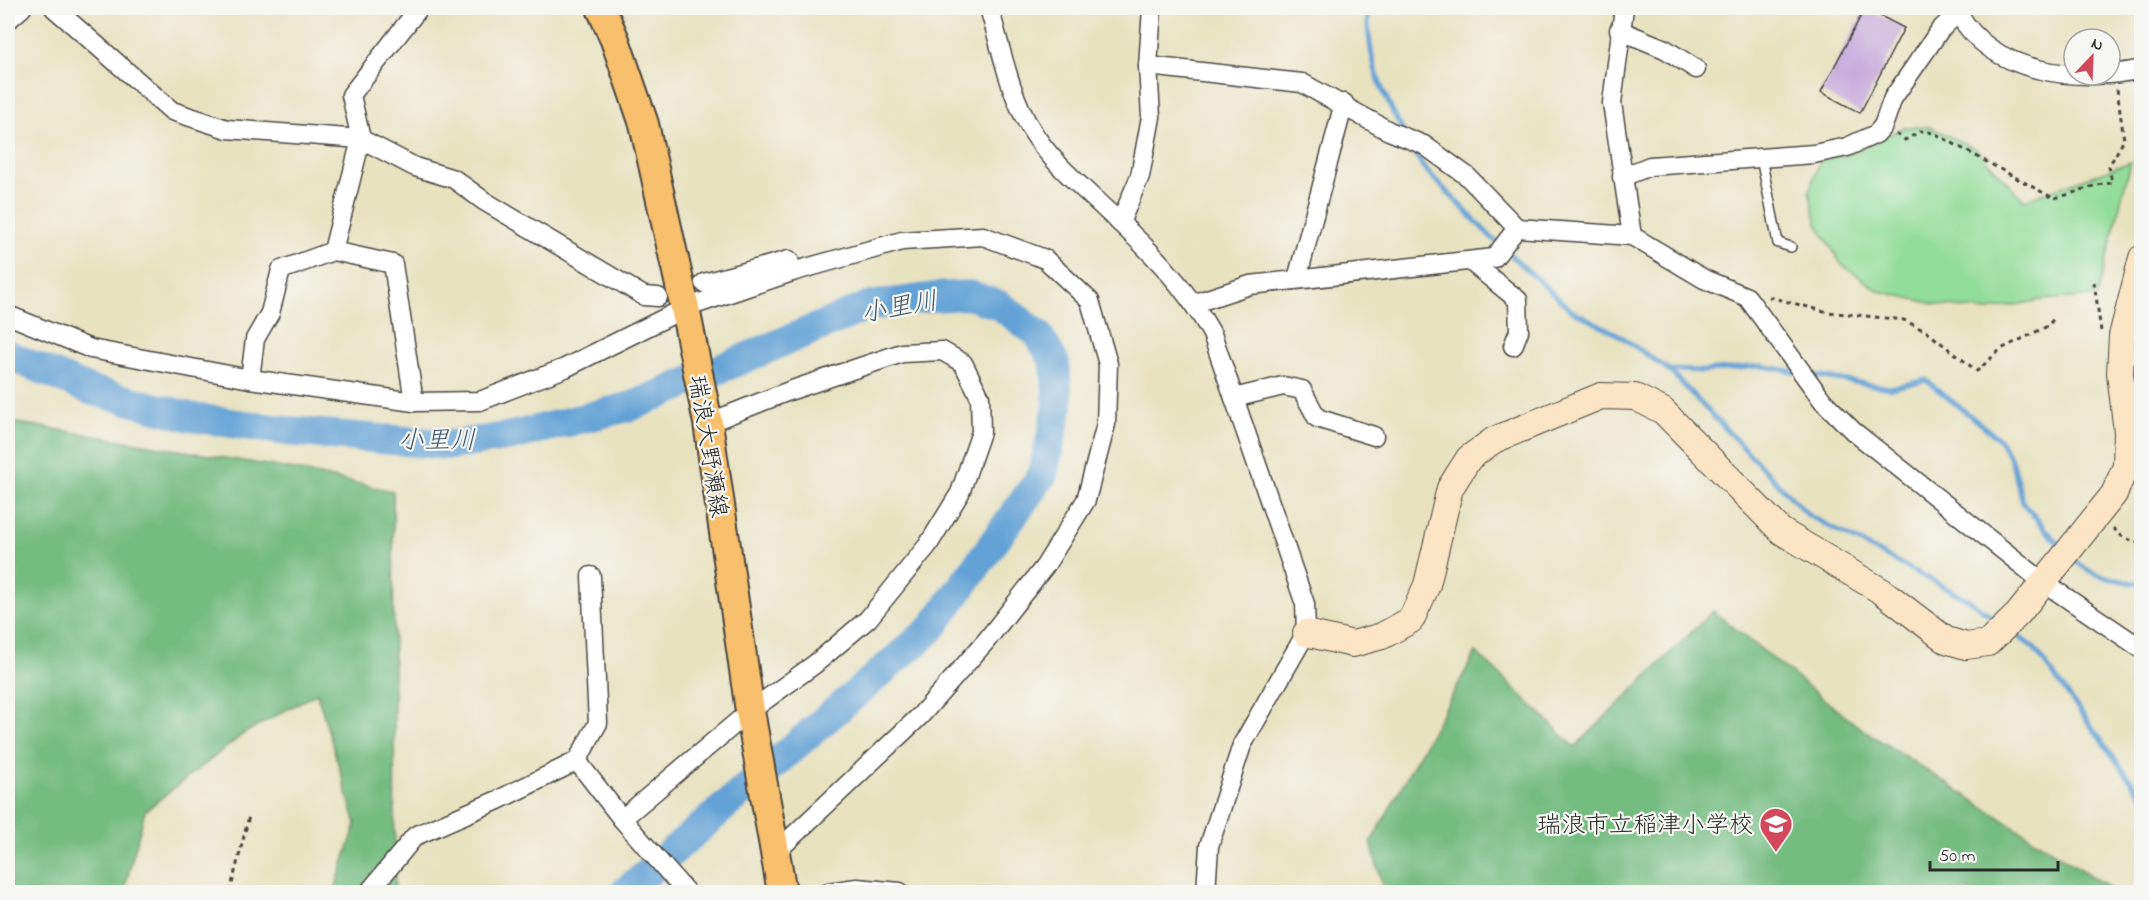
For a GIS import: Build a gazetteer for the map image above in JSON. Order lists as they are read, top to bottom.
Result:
{
  "streets": {
    "main road": ["瑞浪大野瀬線"]
  },
  "water": ["小里川"],
  "places": {
    "school or university": ["瑞浪市立稲津小学校"]
  },
  "scale_bar": "50 m",
  "north": "top right"
}
